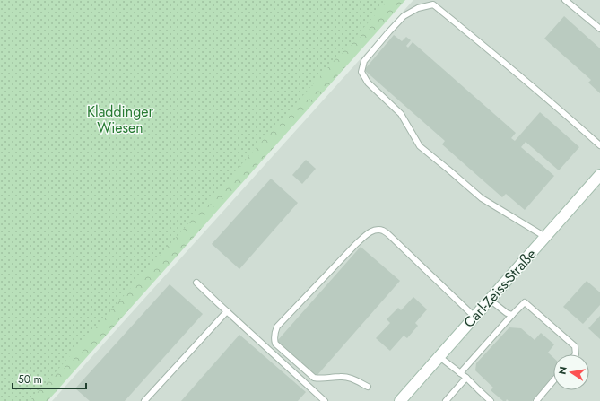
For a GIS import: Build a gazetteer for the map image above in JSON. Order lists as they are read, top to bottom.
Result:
{
  "streets": {
    "main road": ["Carl-Zeiss-Straße"]
  },
  "parks": ["Kladdinger Wiesen"],
  "scale_bar": "50 m",
  "north": "left"
}
